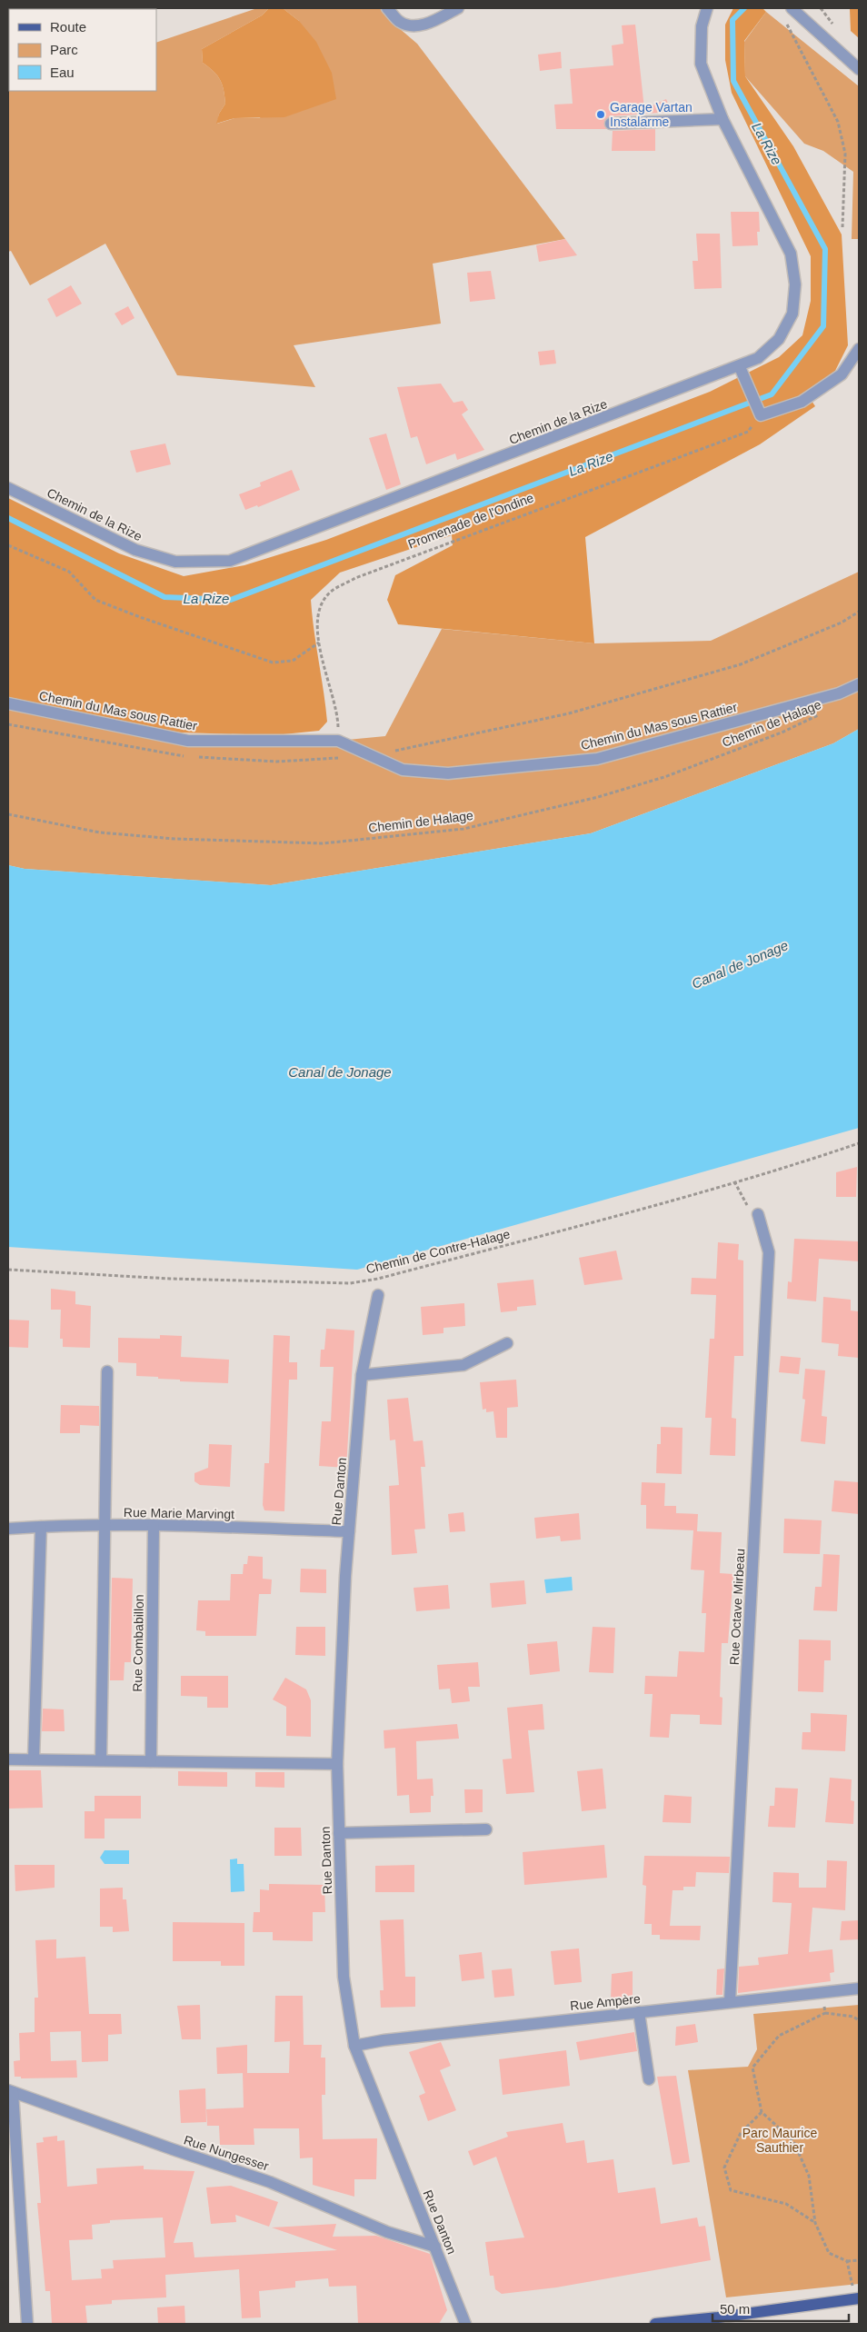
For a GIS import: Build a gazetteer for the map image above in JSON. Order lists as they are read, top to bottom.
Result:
{
  "streets": {
    "street": [
      "Chemin de la Rize",
      "Chemin du Mas sous Rattier",
      "Rue Danton",
      "Rue Marie Marvingt",
      "Rue Octave Mirbeau",
      "Rue Combabillon",
      "Rue Ampère",
      "Rue Nungesser"
    ],
    "path": ["Promenade de l'Ondine", "Chemin de Halage", "Chemin de Contre-Halage"]
  },
  "crossings": [
    ["Promenade de l'Ondine", "Chemin du Mas sous Rattier"],
    ["Rue Danton", "Rue Marie Marvingt"],
    ["Rue Danton", "Rue Ampère"],
    ["Rue Danton", "Rue Nungesser"],
    ["Rue Marie Marvingt", "Rue Combabillon"],
    ["Rue Octave Mirbeau", "Rue Ampère"]
  ],
  "water": ["La Rize", "Canal de Jonage"],
  "parks": ["Parc Maurice Sauthier"],
  "places": ["Garage Vartan Instalarme"],
  "legend": ["Route", "Parc", "Eau"],
  "scale_bar": "50 m"
}
